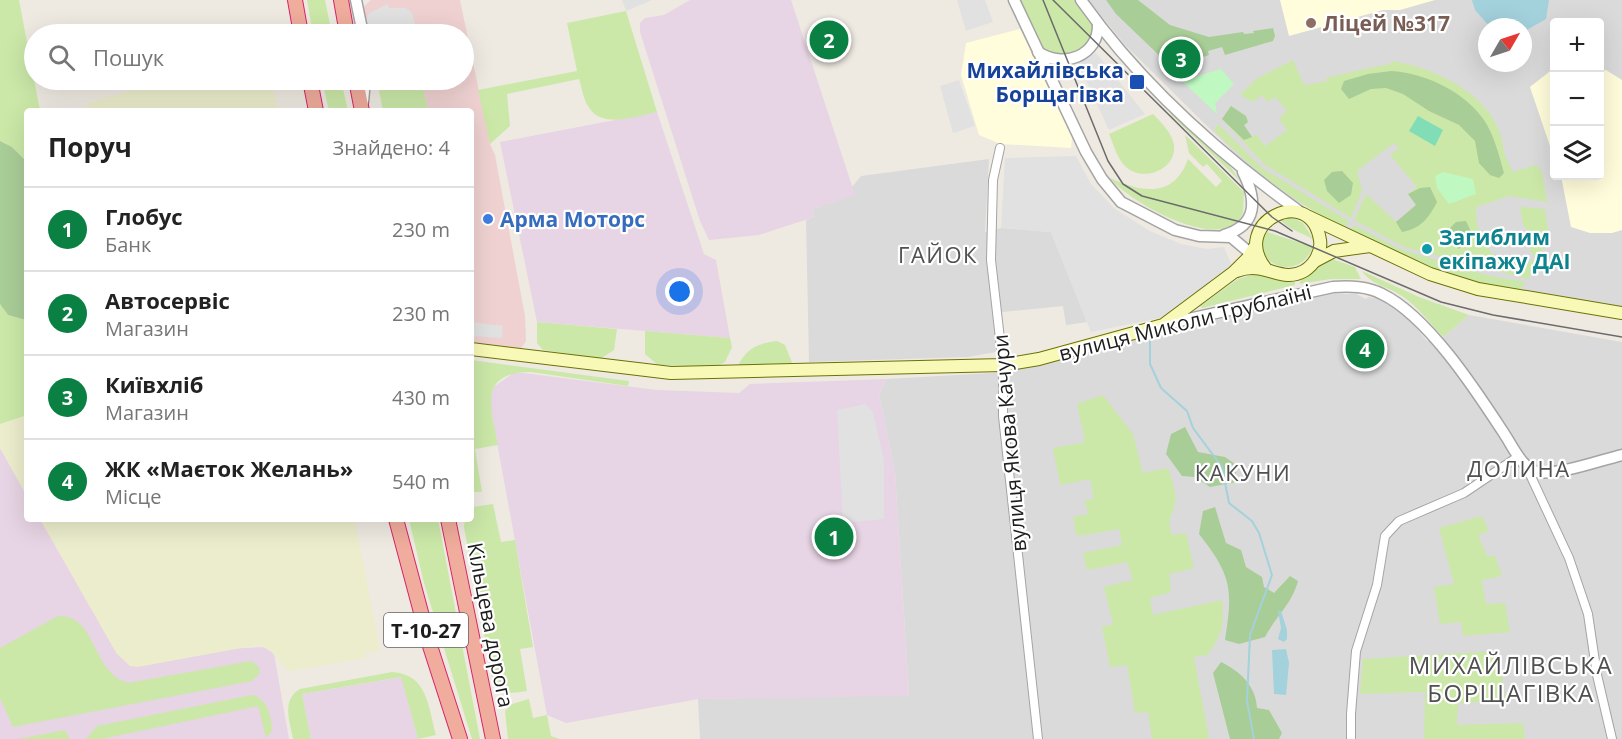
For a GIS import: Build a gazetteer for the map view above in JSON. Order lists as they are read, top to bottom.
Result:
{
  "streets": {
    "highway": ["Кільцева дорога", "Т-10-27"],
    "main road": ["вулиця Миколи Трублаїні"],
    "street": ["вулиця Якова Качури"]
  },
  "crossings": [
    ["вулиця Миколи Трублаїні", "вулиця Якова Качури"]
  ],
  "districts": [
    "ГАЙОК",
    "ДОЛИНА",
    "КАКУНИ",
    "МИХАЙЛІВСЬКА БОРЩАГІВКА"
  ],
  "places": {
    "other": ["Ліцей №317", "Арма Моторс", "Загиблим екіпажу ДАІ"],
    "transit": ["Михайлівська Борщагівка"]
  },
  "north": "top right",
  "page": {
    "map_buttons": ["+", "−"],
    "pins": [
      "2",
      "3",
      "4",
      "1"
    ],
    "search": "Пошук",
    "heading": ["Поруч", "Знайдено: 4"],
    "list": [
      {
        "mark": "1",
        "name": "Глобус",
        "note": "Банк",
        "value": "230 m"
      },
      {
        "mark": "2",
        "name": "Автосервіс",
        "note": "Магазин",
        "value": "230 m"
      },
      {
        "mark": "3",
        "name": "Київхліб",
        "note": "Магазин",
        "value": "430 m"
      },
      {
        "mark": "4",
        "name": "ЖК «Маєток Желань»",
        "note": "Місце",
        "value": "540 m"
      }
    ]
  }
}
